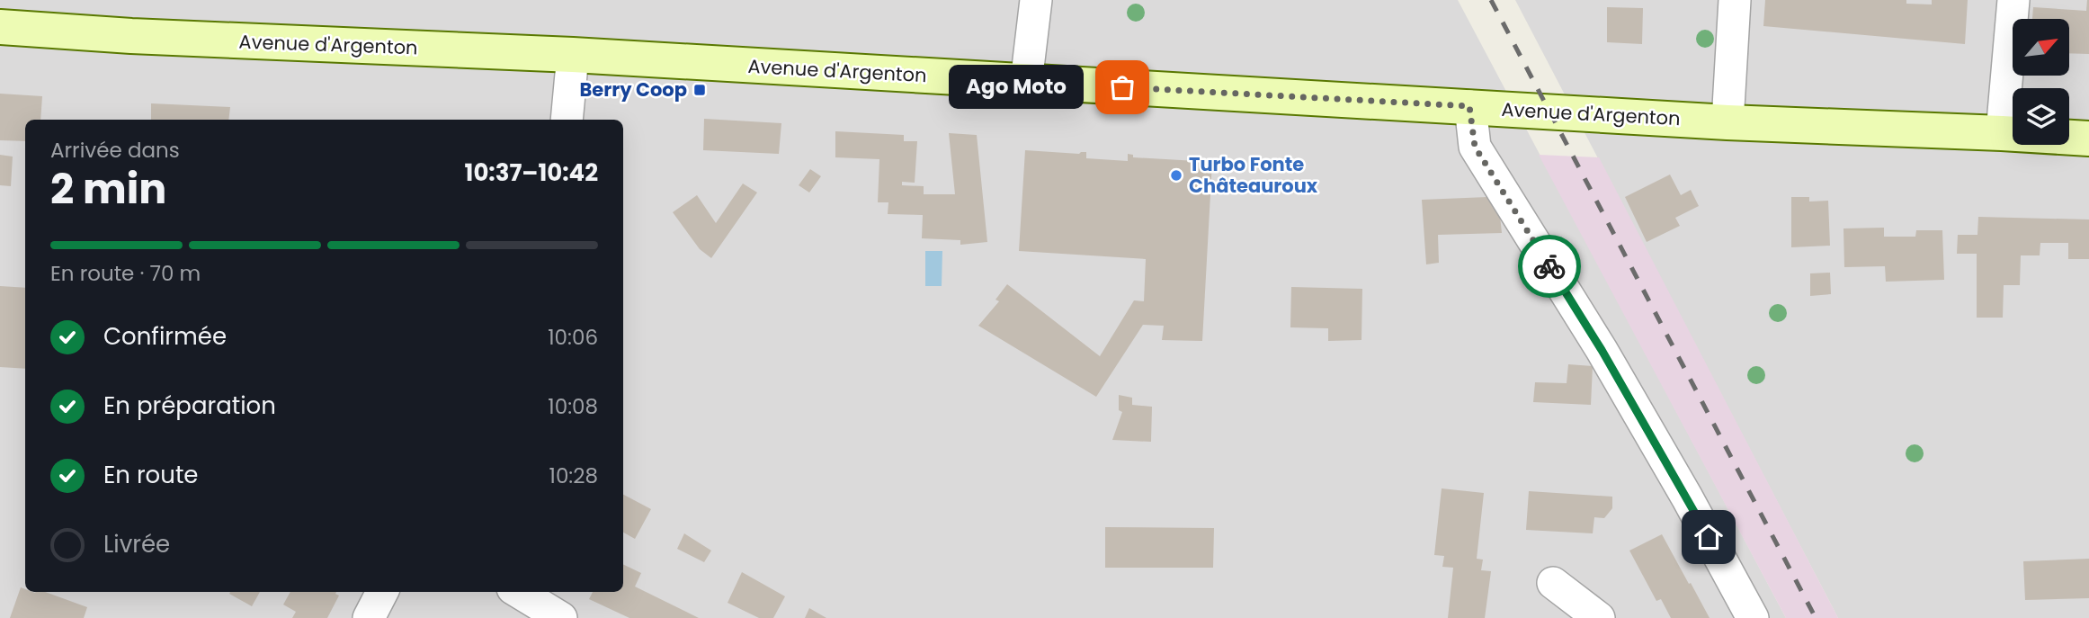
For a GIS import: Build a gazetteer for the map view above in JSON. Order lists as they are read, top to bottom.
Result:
{
  "streets": {
    "main road": ["Avenue d'Argenton"]
  },
  "places": {
    "other": ["Ago Moto", "Turbo Fonte Châteauroux"],
    "transit": ["Berry Coop"]
  },
  "north": "top right",
  "page": {
    "bubble": "Ago Moto",
    "heading": ["2 min", "Arrivée dans", "10:37–10:42"],
    "bar": "En route · 70 m",
    "list": [
      ["Confirmée", "10:06"],
      ["En préparation", "10:08"],
      ["En route", "10:28"],
      "Livrée"
    ]
  }
}
